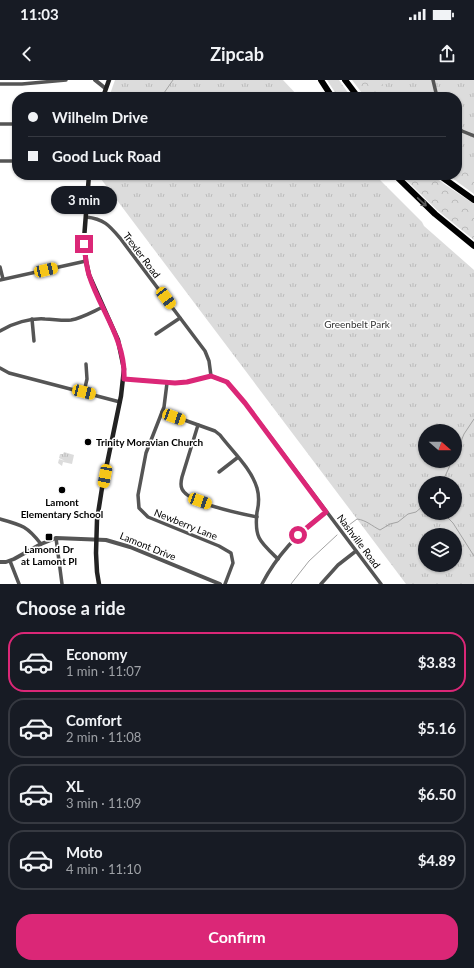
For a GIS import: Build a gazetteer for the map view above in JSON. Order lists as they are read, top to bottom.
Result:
{
  "streets": {
    "street": [
      "Trexler Road",
      "Newberry Lane",
      "Nashville Road",
      "Lamont Drive"
    ]
  },
  "crossings": [
    ["Trexler Road", "Nashville Road"]
  ],
  "parks": ["Greenbelt Park"],
  "places": {
    "other": ["Trinity Moravian Church", "Lamont Elementary School"],
    "transit": ["Lamond Dr at Lamont Pl"]
  },
  "north": "right",
  "page": {
    "status": "11:03",
    "header": "Zipcab",
    "banner": ["Wilhelm Drive", "Good Luck Road"],
    "bubble": "3 min",
    "heading": "Choose a ride",
    "list": [
      {
        "name": "Economy",
        "note": "1 min · 11:07",
        "value": "$3.83"
      },
      {
        "name": "Comfort",
        "note": "2 min · 11:08",
        "value": "$5.16"
      },
      {
        "name": "XL",
        "note": "3 min · 11:09",
        "value": "$6.50"
      },
      {
        "name": "Moto",
        "note": "4 min · 11:10",
        "value": "$4.89"
      }
    ],
    "buttons": "Confirm"
  }
}
